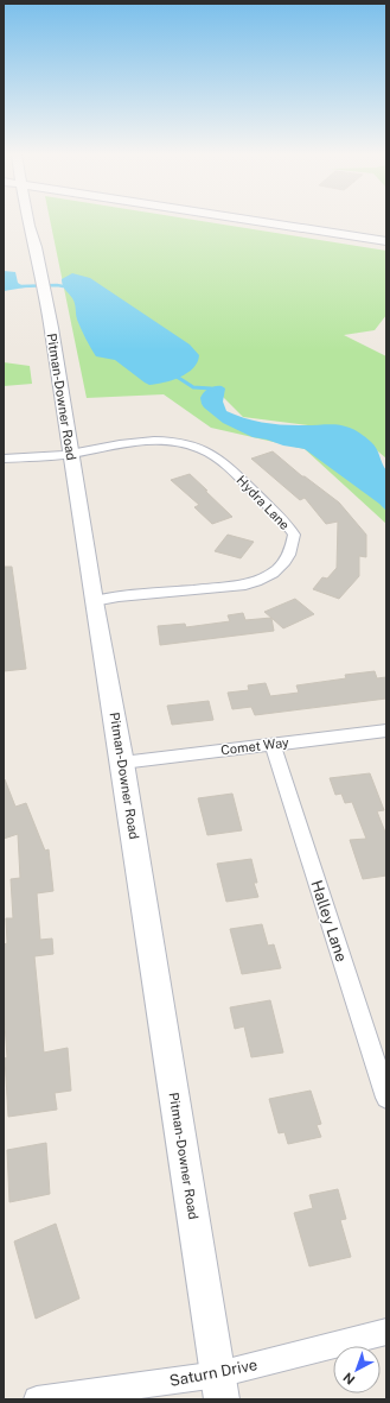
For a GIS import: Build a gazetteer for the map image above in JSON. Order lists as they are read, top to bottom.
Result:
{
  "streets": {
    "street": [
      "Pitman-Downer Road",
      "Hydra Lane",
      "Comet Way",
      "Halley Lane",
      "Saturn Drive"
    ]
  },
  "crossings": [
    ["Pitman-Downer Road", "Hydra Lane"],
    ["Pitman-Downer Road", "Comet Way"],
    ["Pitman-Downer Road", "Saturn Drive"],
    ["Comet Way", "Halley Lane"]
  ],
  "north": "bottom left"
}
